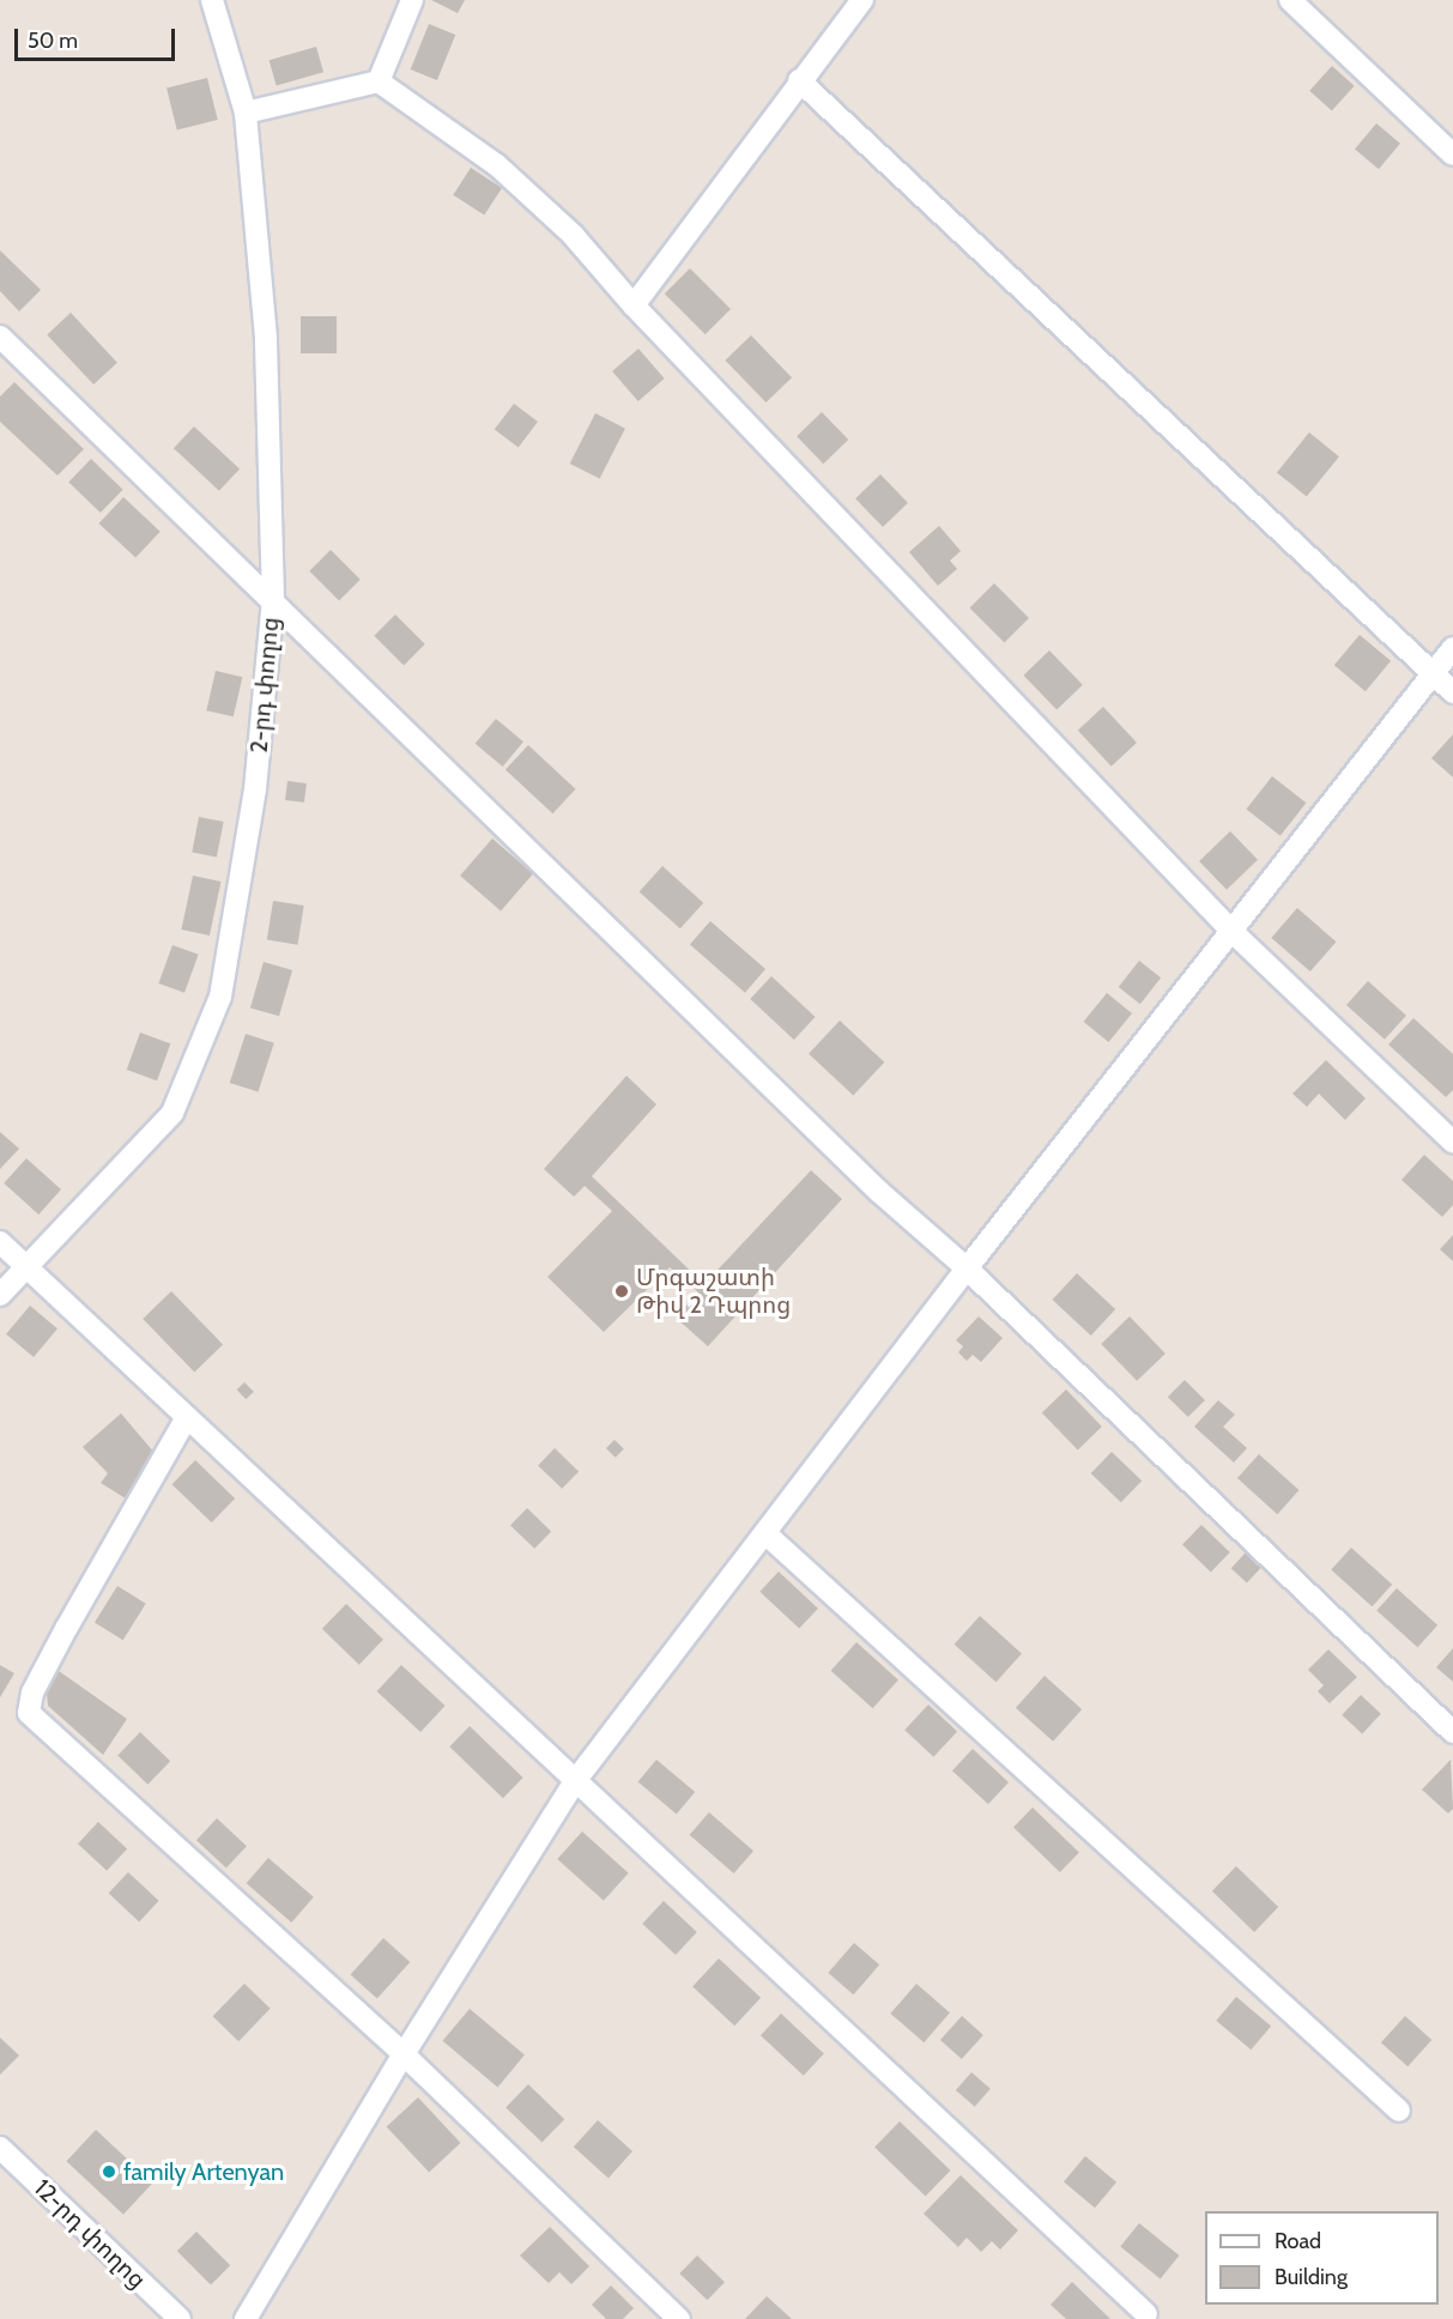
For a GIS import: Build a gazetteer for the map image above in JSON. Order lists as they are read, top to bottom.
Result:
{
  "streets": {
    "street": ["2-րդ փողոց", "12-րդ փողոց"]
  },
  "places": ["Մրգաշատի Թիվ 2 Դպրոց", "family Artenyan"],
  "legend": ["Road", "Building"],
  "scale_bar": "50 m"
}
